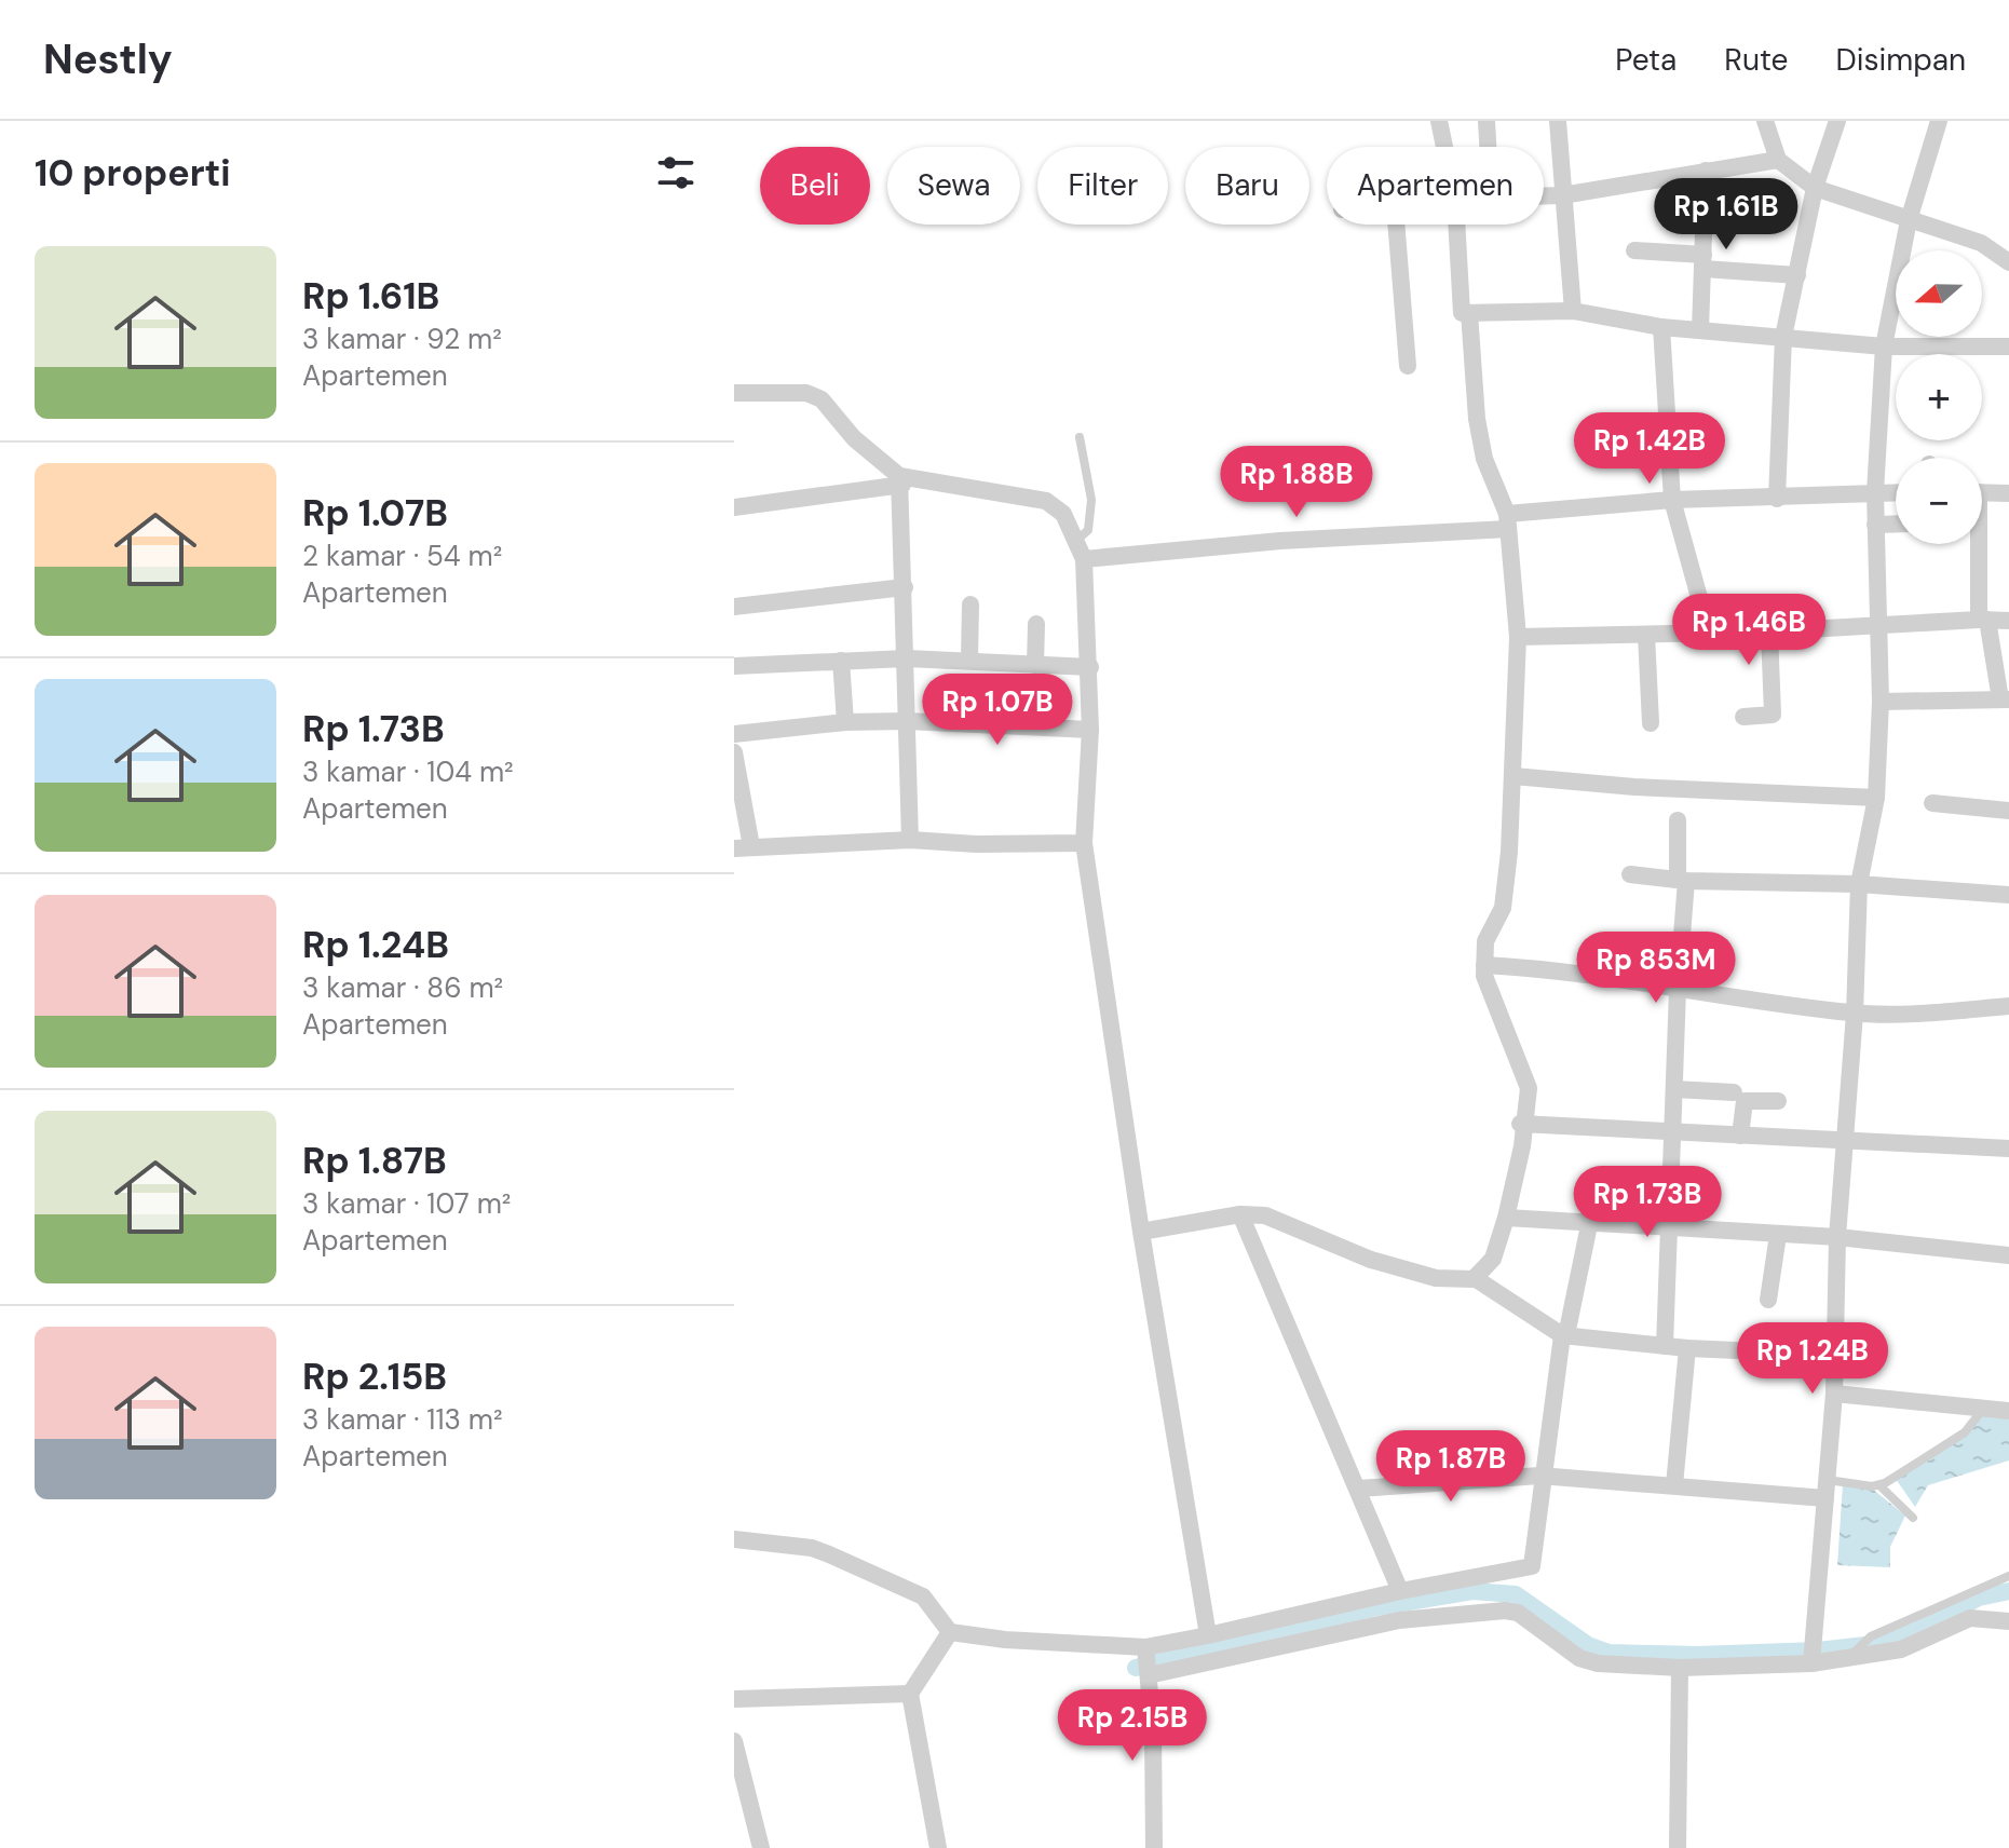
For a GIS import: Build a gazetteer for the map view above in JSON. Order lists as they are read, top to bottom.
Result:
{
  "north": "left",
  "page": {
    "header": "Nestly",
    "nav": ["Peta", "Rute", "Disimpan"],
    "heading": "10 properti",
    "chip": [
      "Beli",
      "Sewa",
      "Filter",
      "Baru",
      "Apartemen"
    ],
    "price": [
      "Rp 1.61B",
      "Rp 1.42B",
      "Rp 1.88B",
      "Rp 1.46B",
      "Rp 1.07B",
      "Rp 853M",
      "Rp 1.73B",
      "Rp 1.24B",
      "Rp 1.87B",
      "Rp 2.15B"
    ],
    "list": [
      {
        "name": "Rp 1.61B",
        "note": "3 kamar · 92 m² · Apartemen"
      },
      {
        "name": "Rp 1.07B",
        "note": "2 kamar · 54 m² · Apartemen"
      },
      {
        "name": "Rp 1.73B",
        "note": "3 kamar · 104 m² · Apartemen"
      },
      {
        "name": "Rp 1.24B",
        "note": "3 kamar · 86 m² · Apartemen"
      },
      {
        "name": "Rp 1.87B",
        "note": "3 kamar · 107 m² · Apartemen"
      },
      {
        "name": "Rp 2.15B",
        "note": "3 kamar · 113 m² · Apartemen"
      }
    ],
    "map_buttons": ["+", "−"]
  }
}
